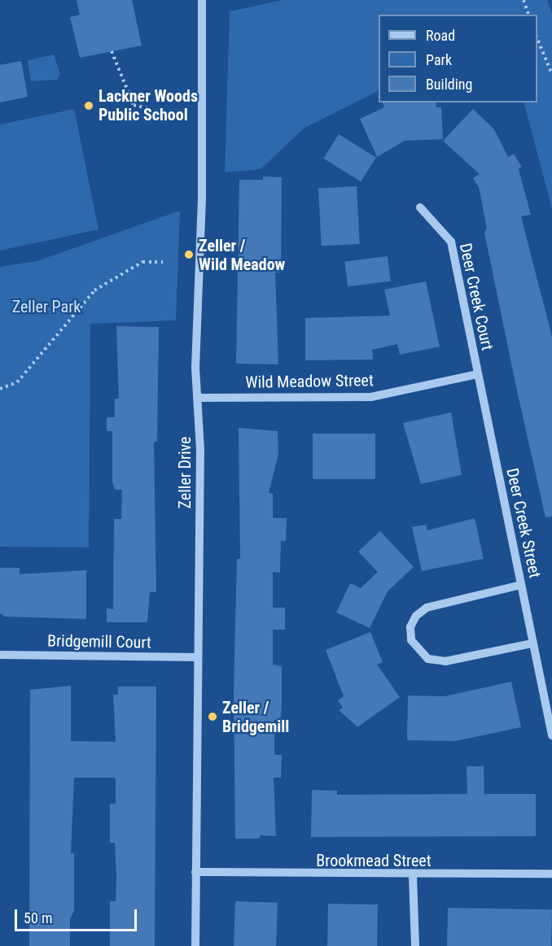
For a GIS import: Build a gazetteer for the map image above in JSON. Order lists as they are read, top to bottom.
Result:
{
  "streets": {
    "street": [
      "Deer Creek Court",
      "Wild Meadow Street",
      "Zeller Drive",
      "Deer Creek Street",
      "Bridgemill Court",
      "Brookmead Street"
    ]
  },
  "crossings": [
    ["Deer Creek Court", "Wild Meadow Street"],
    ["Deer Creek Court", "Deer Creek Street"],
    ["Wild Meadow Street", "Zeller Drive"],
    ["Wild Meadow Street", "Deer Creek Street"],
    ["Zeller Drive", "Bridgemill Court"],
    ["Zeller Drive", "Brookmead Street"]
  ],
  "parks": ["Zeller Park"],
  "places": ["Lackner Woods Public School", "Zeller / Wild Meadow", "Zeller / Bridgemill"],
  "legend": ["Road", "Park", "Building"],
  "scale_bar": "50 m"
}
